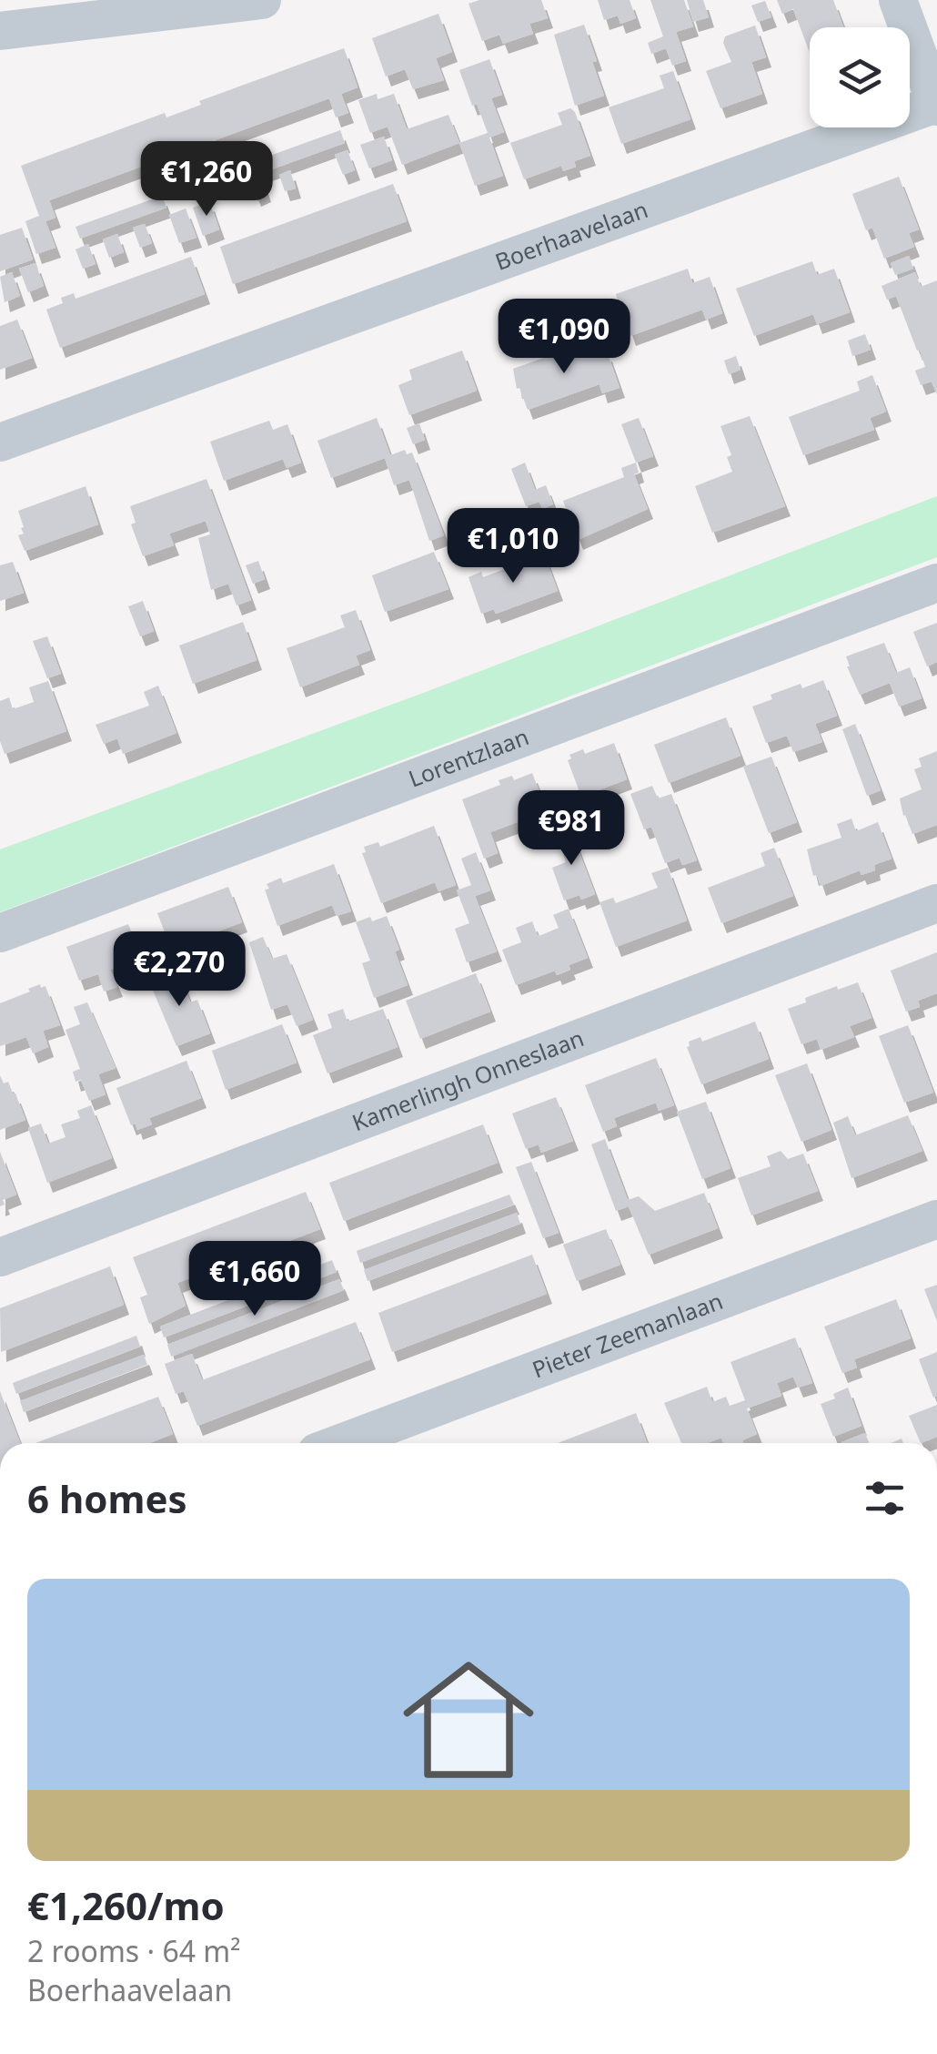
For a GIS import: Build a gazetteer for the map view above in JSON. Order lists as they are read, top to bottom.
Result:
{
  "streets": {
    "street": [
      "Boerhaavelaan",
      "Lorentzlaan",
      "Kamerlingh Onneslaan",
      "Pieter Zeemanlaan"
    ]
  },
  "page": {
    "price": [
      "€1,260",
      "€1,090",
      "€1,010",
      "€981",
      "€2,270",
      "€1,660"
    ],
    "heading": "6 homes",
    "list": [
      {
        "name": "€1,260/mo",
        "note": "2 rooms · 64 m² · Boerhaavelaan"
      }
    ]
  }
}
